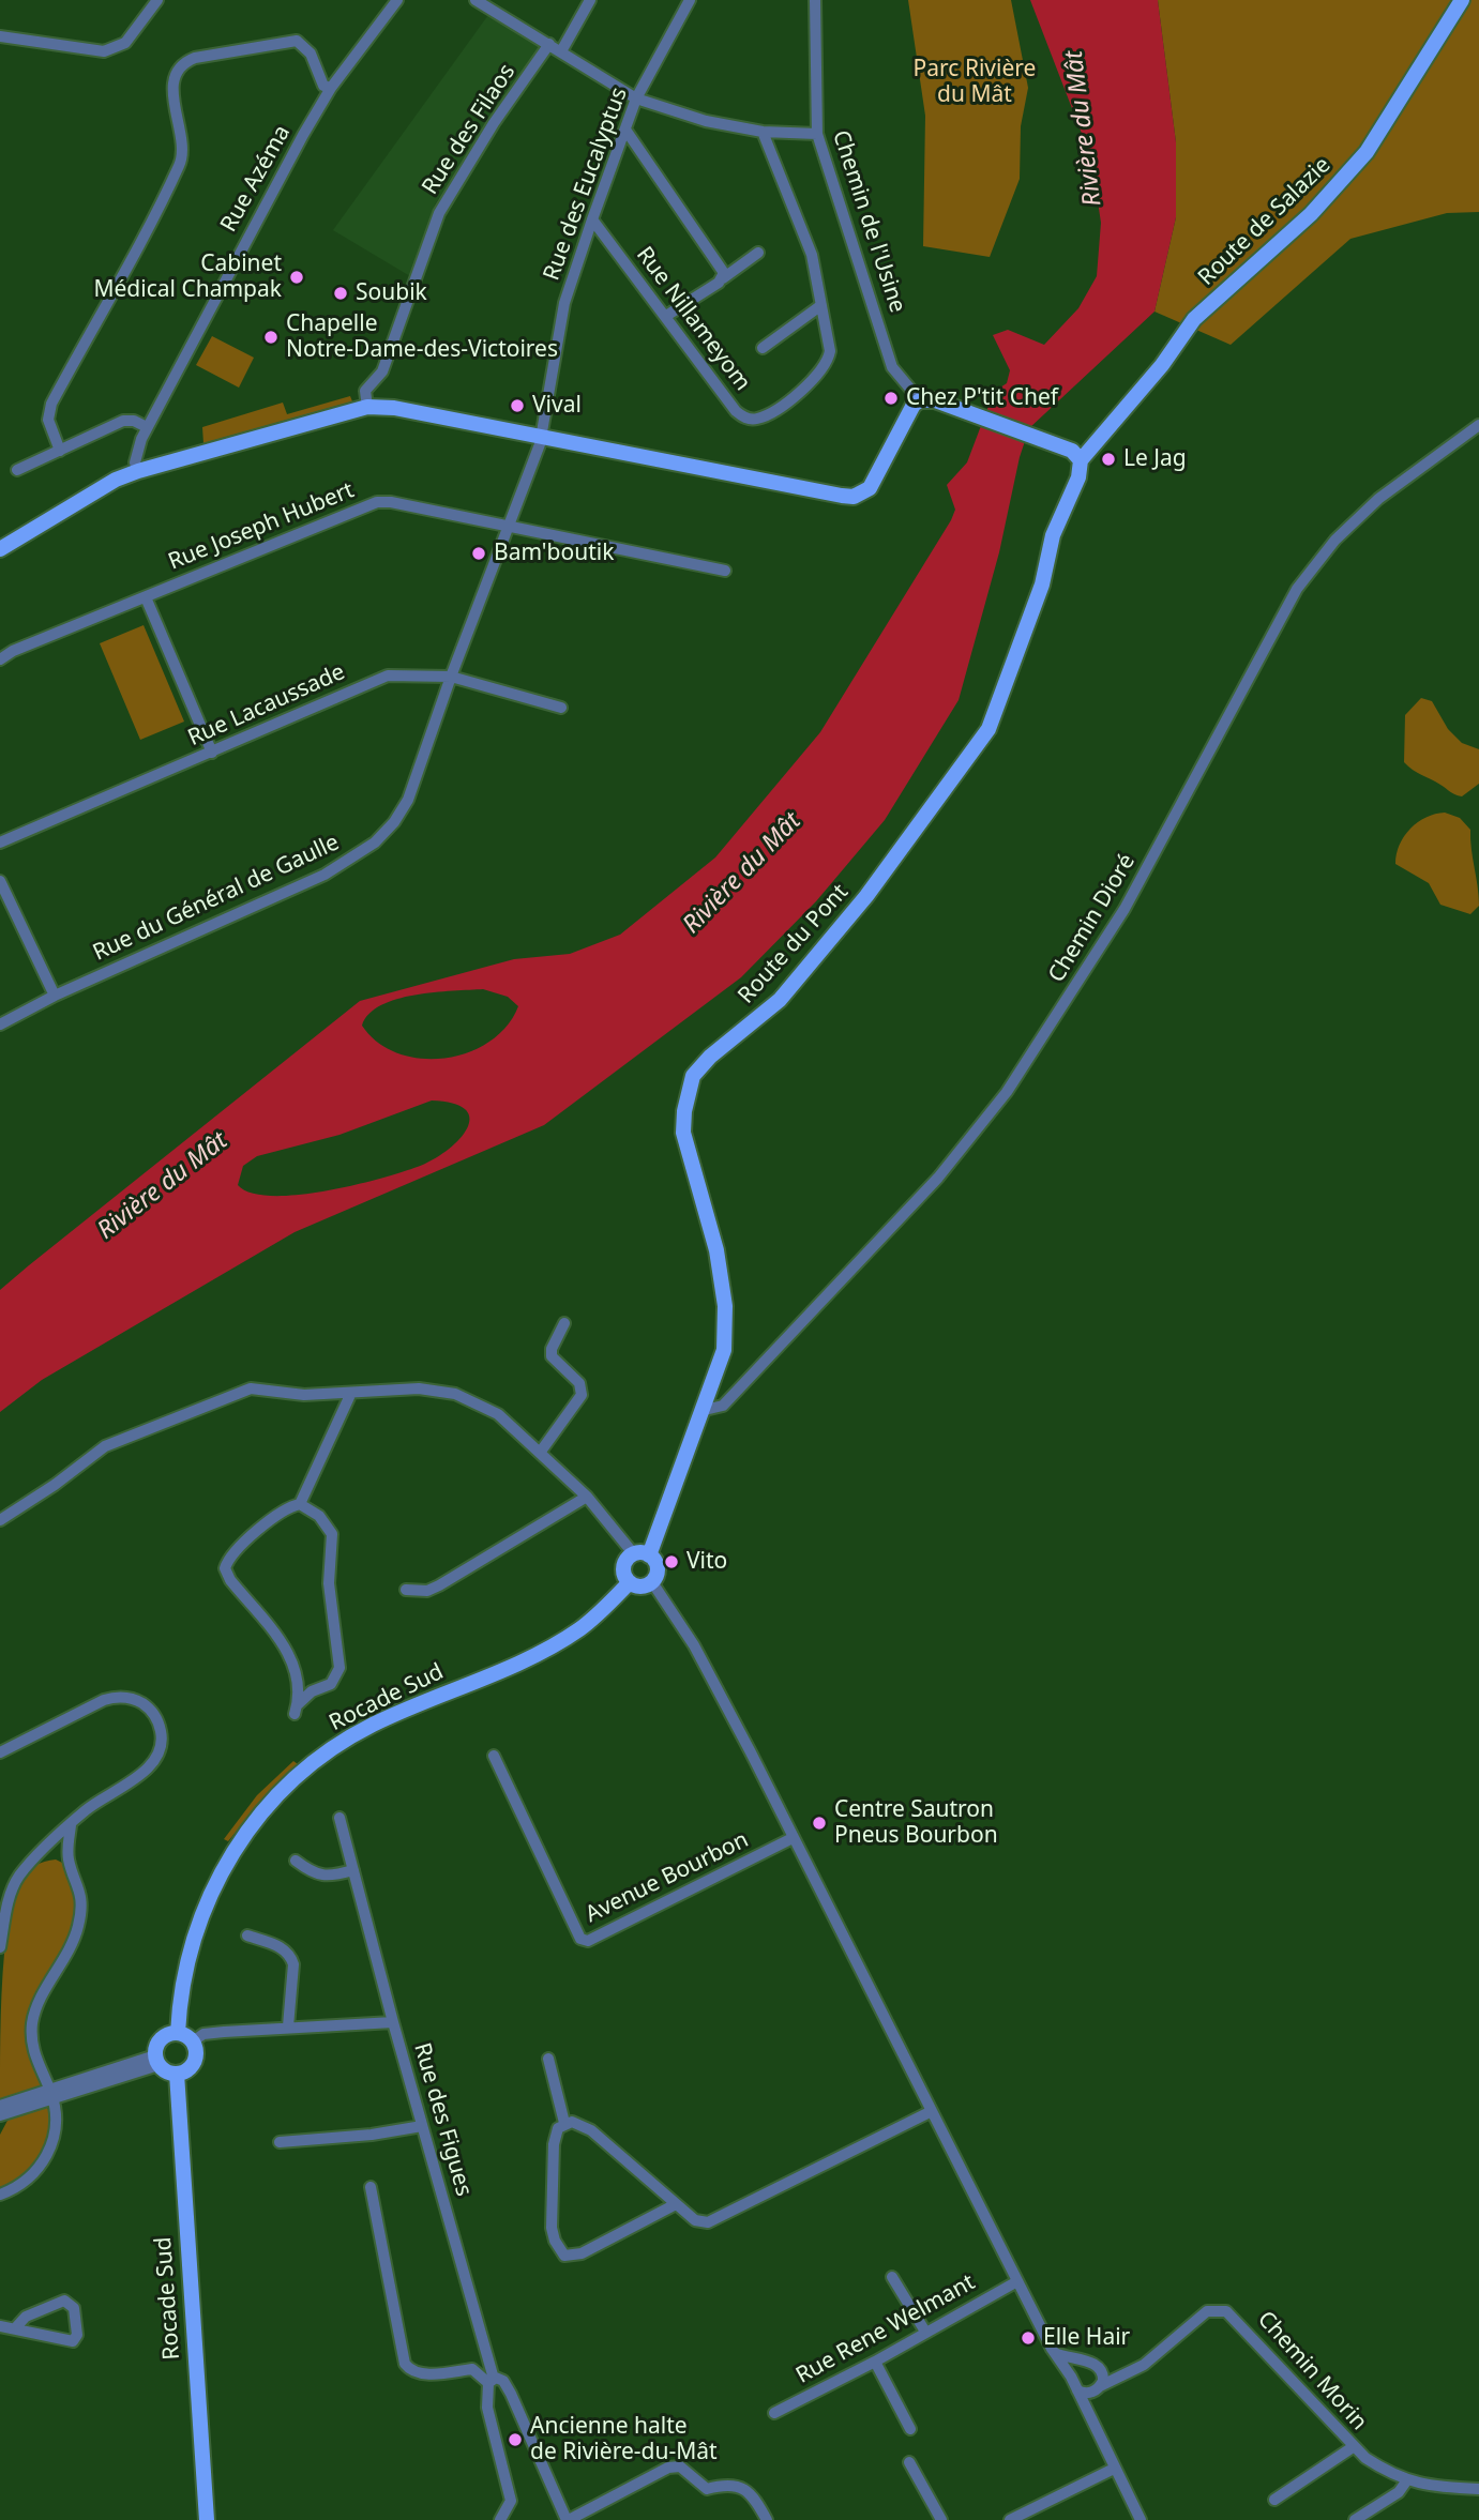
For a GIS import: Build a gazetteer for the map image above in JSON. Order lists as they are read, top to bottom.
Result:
{
  "streets": {
    "main road": ["Route de Salazie", "Route du Pont", "Rocade Sud"],
    "street": [
      "Rue des Filaos",
      "Rue Azéma",
      "Rue des Eucalyptus",
      "Chemin de l'Usine",
      "Rue Nillameyom",
      "Rue Joseph Hubert",
      "Rue Lacaussade",
      "Rue du Général de Gaulle",
      "Chemin Dioré",
      "Avenue Bourbon",
      "Rue des Figues",
      "Rue Rene Welmant",
      "Chemin Morin"
    ]
  },
  "crossings": [
    ["Rue des Eucalyptus", "Rue Nillameyom"],
    ["Rue des Eucalyptus", "Rue du Général de Gaulle"],
    ["Route de Salazie", "Route du Pont"],
    ["Rue Joseph Hubert", "Rue du Général de Gaulle"],
    ["Rue Lacaussade", "Rue du Général de Gaulle"],
    ["Chemin Dioré", "Route du Pont"],
    ["Route du Pont", "Rocade Sud"]
  ],
  "water": ["Rivière du Mât"],
  "parks": ["Parc Rivière du Mât"],
  "places": [
    "Cabinet Médical Champak",
    "Soubik",
    "Chapelle Notre-Dame-des-Victoires",
    "Chez P'tit Chef",
    "Vival",
    "Le Jag",
    "Bam'boutik",
    "Vito",
    "Centre Sautron Pneus Bourbon",
    "Elle Hair",
    "Ancienne halte de Rivière-du-Mât"
  ]
}
